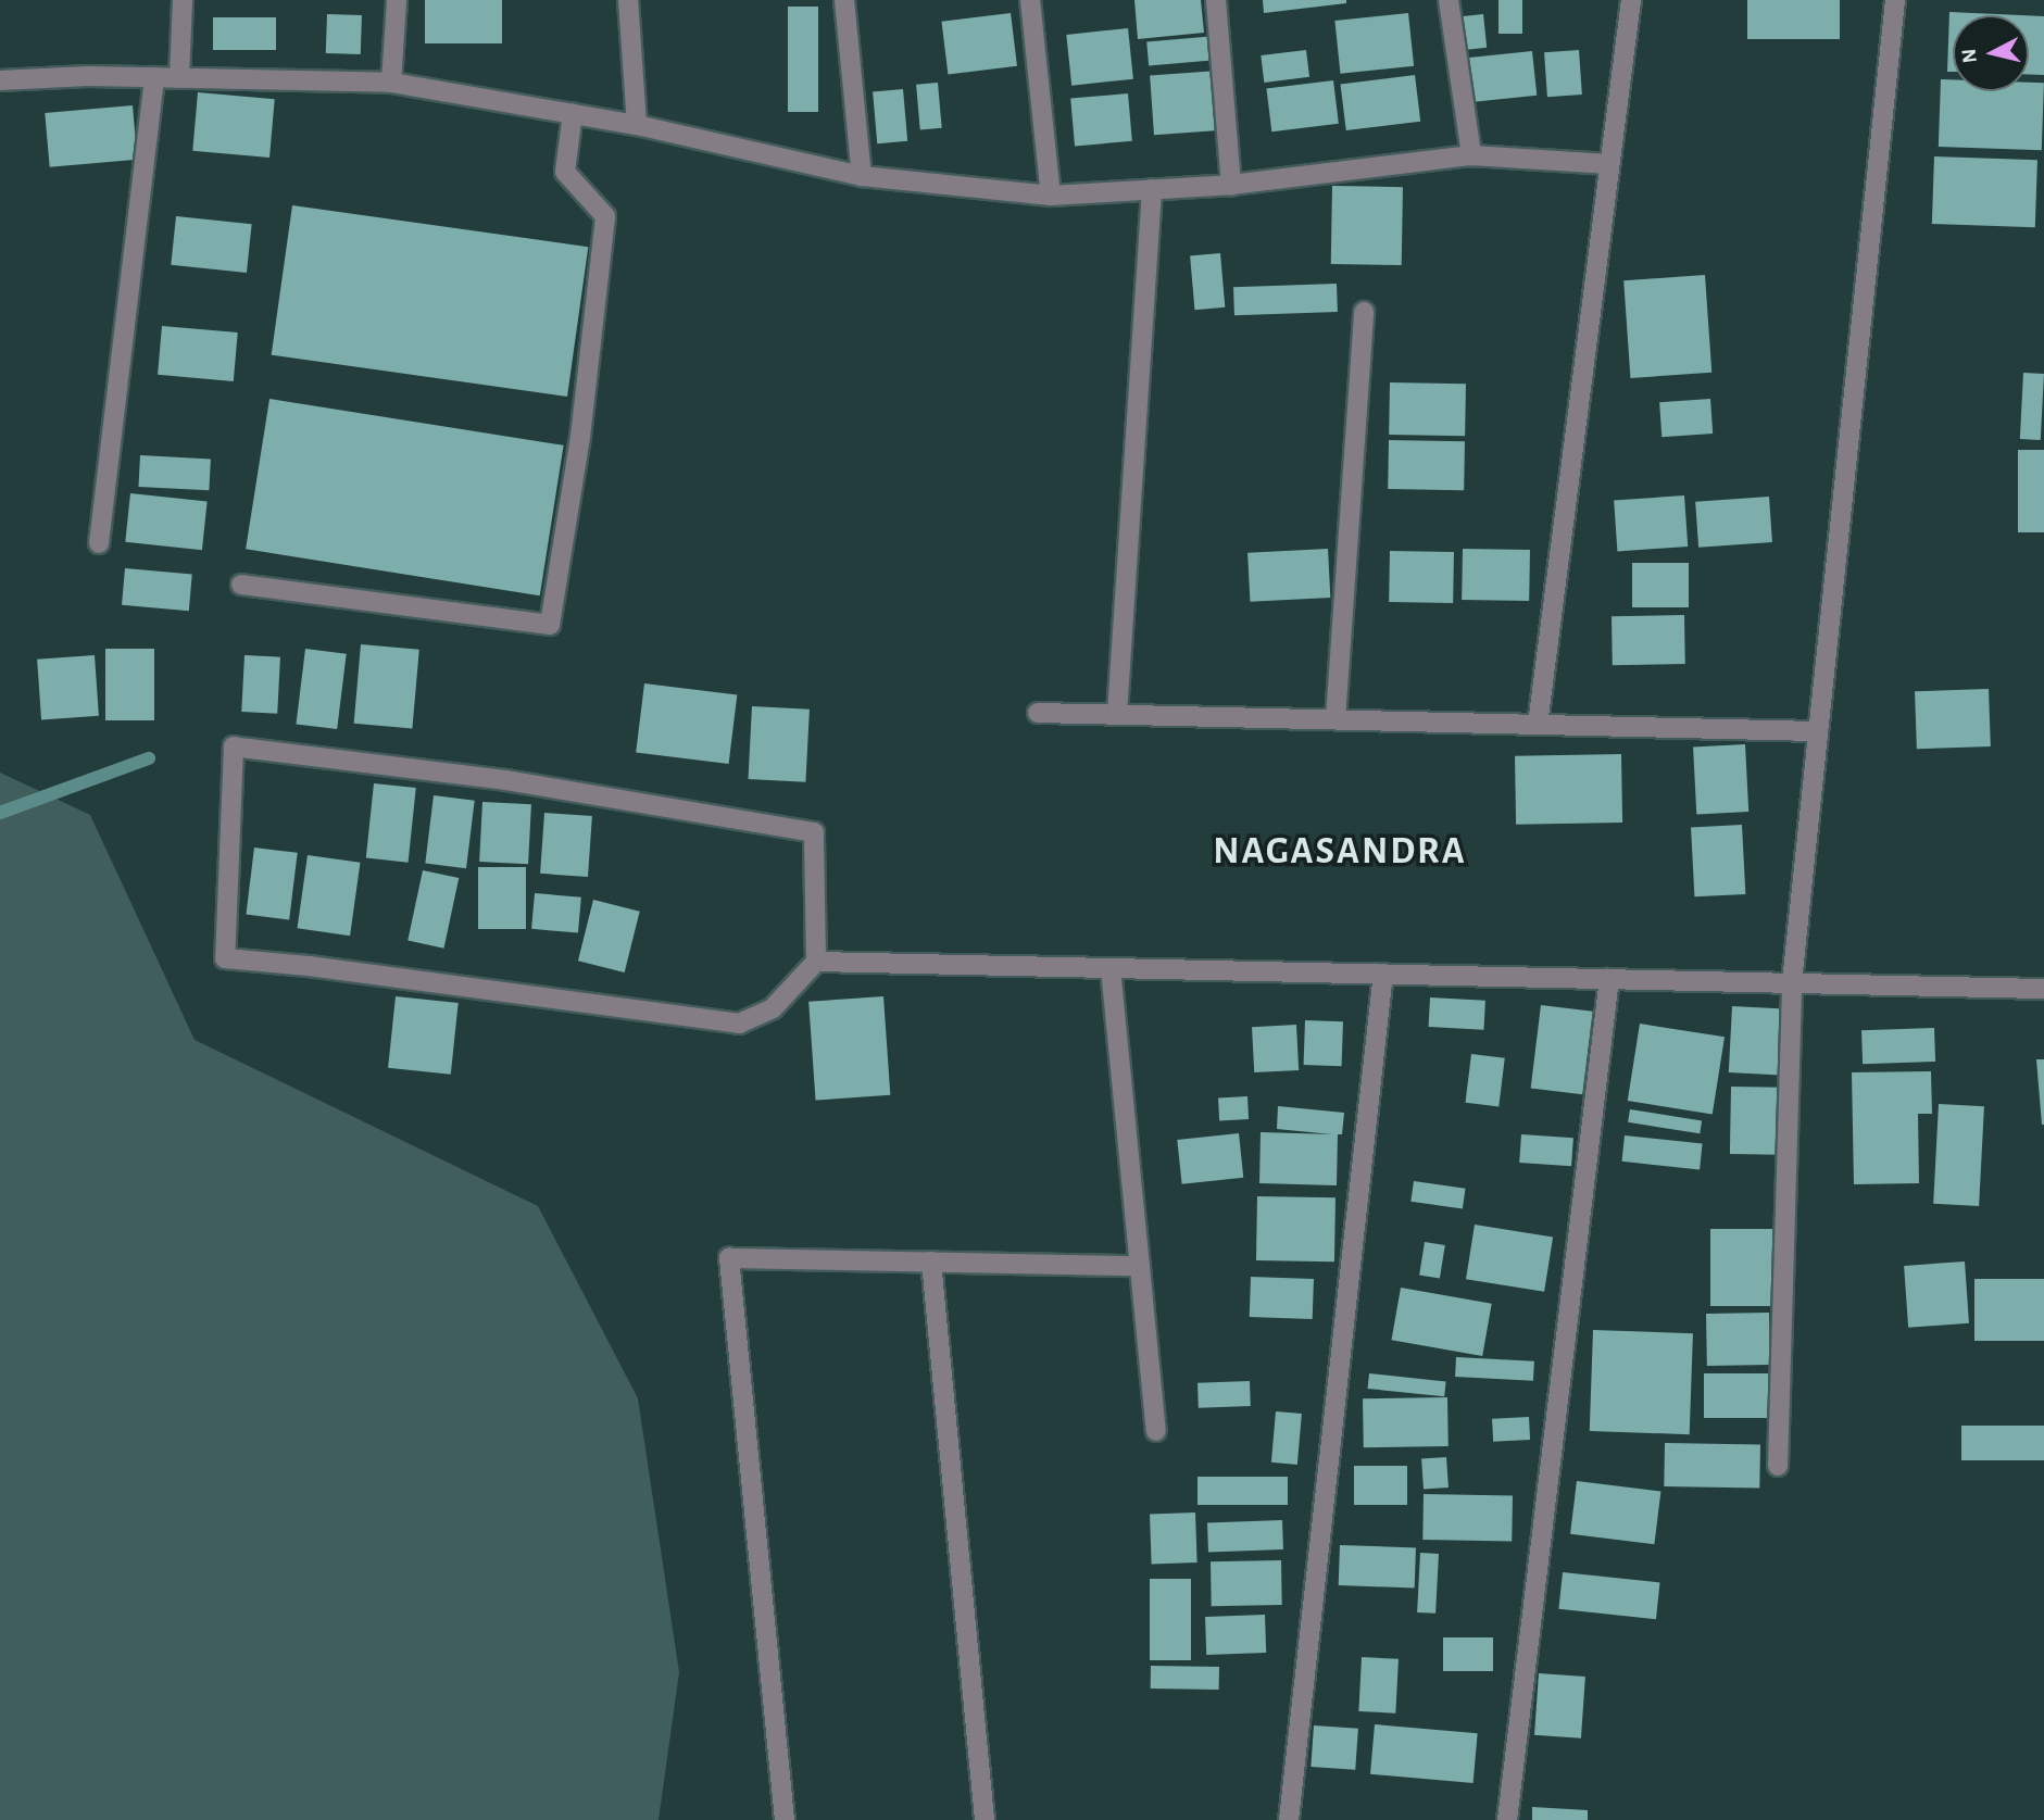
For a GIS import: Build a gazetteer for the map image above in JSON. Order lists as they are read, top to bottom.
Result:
{
  "districts": ["NAGASANDRA"],
  "north": "left"
}
